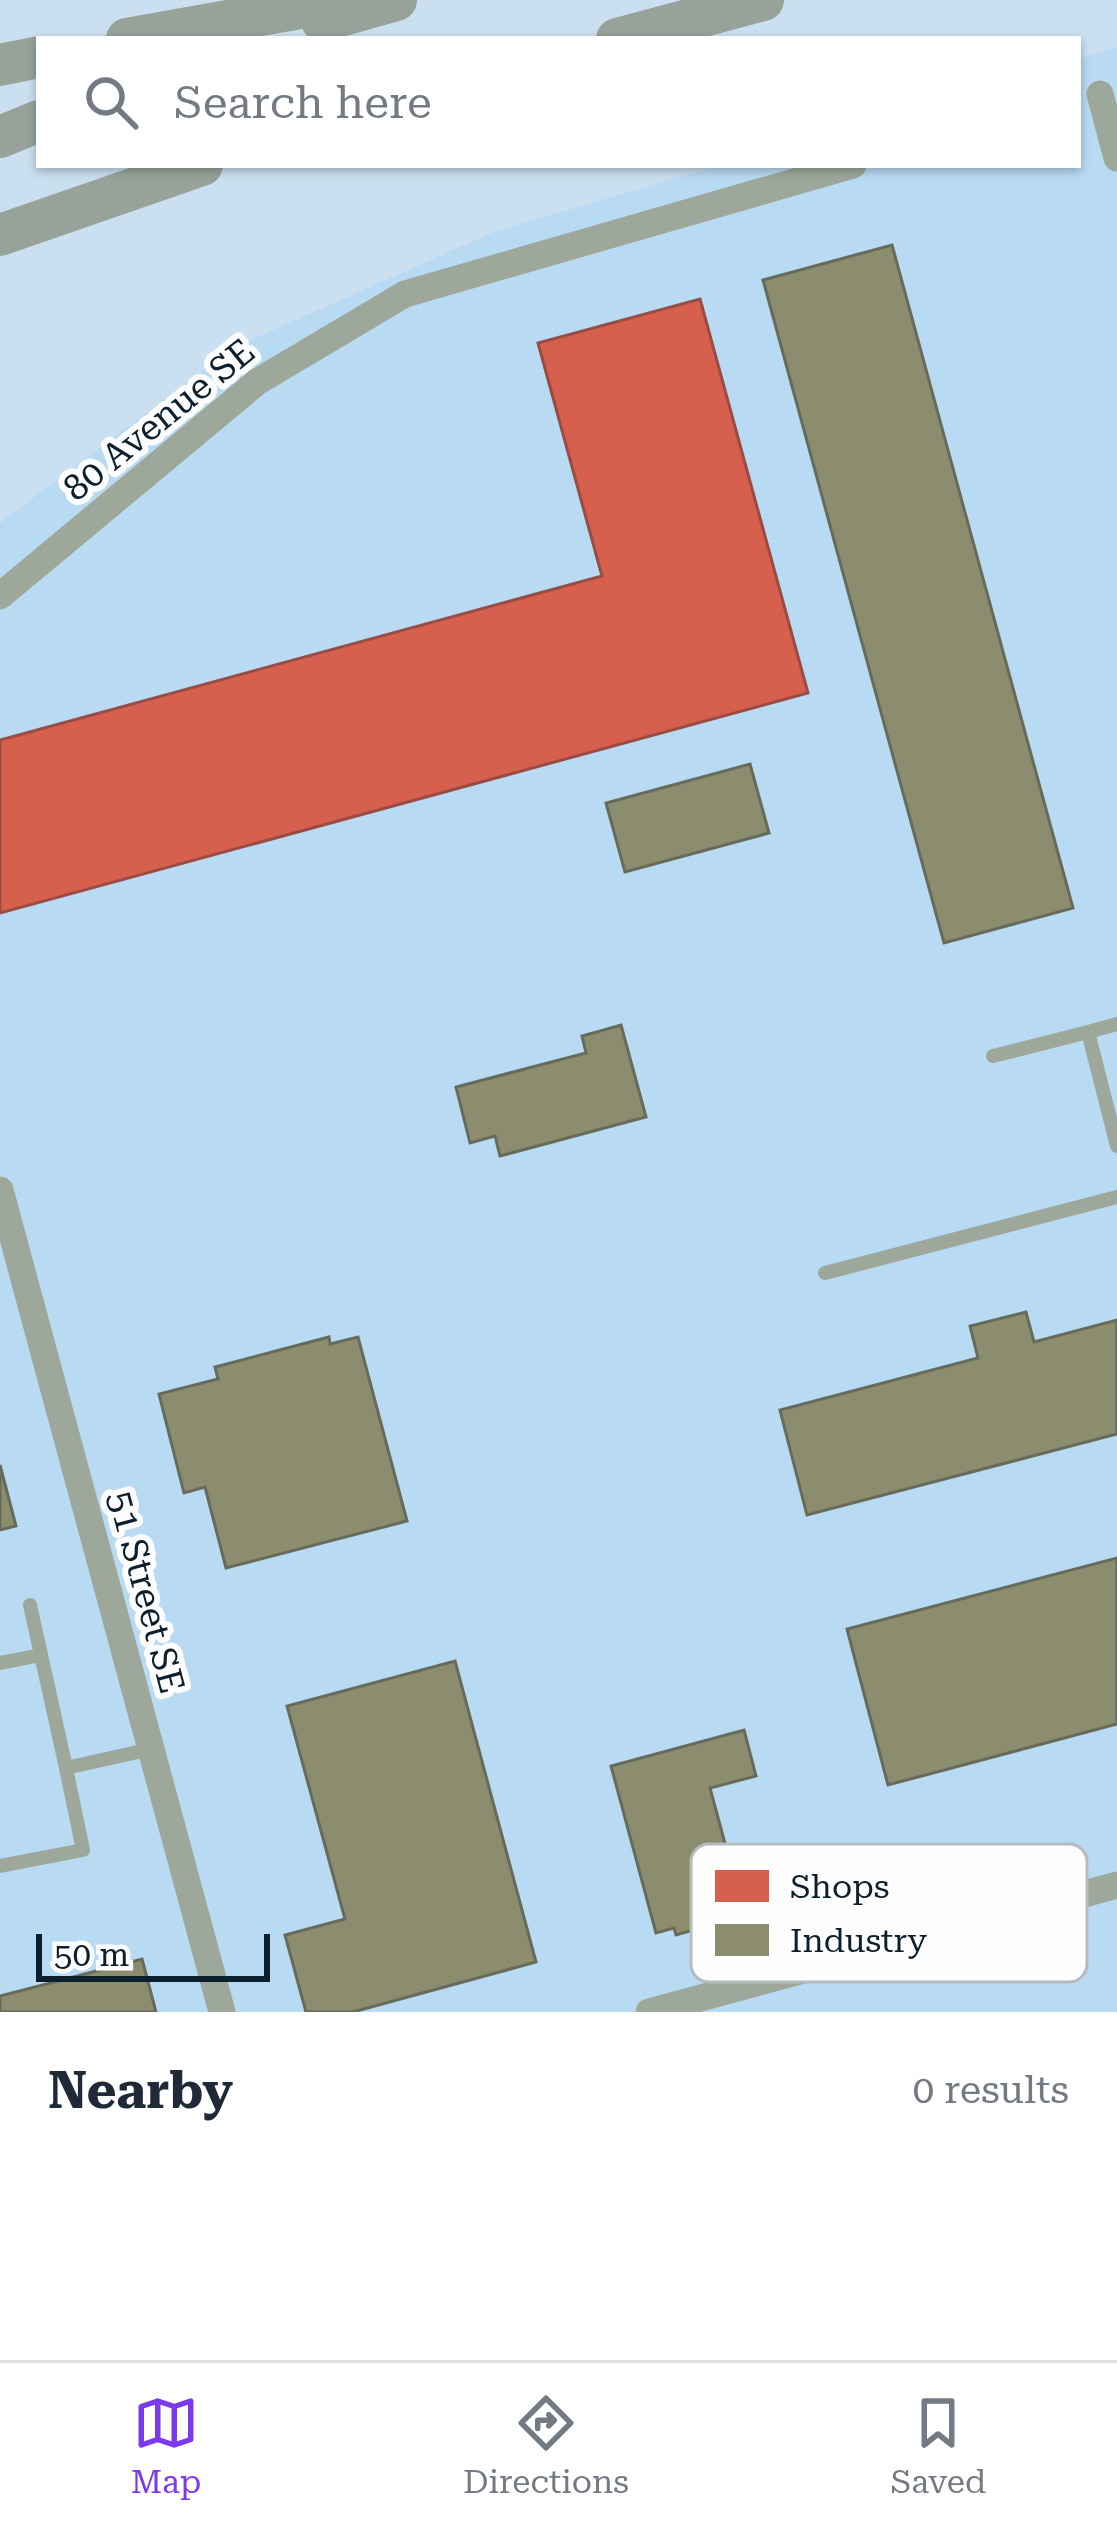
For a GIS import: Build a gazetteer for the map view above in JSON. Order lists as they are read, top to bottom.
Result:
{
  "streets": {
    "street": ["80 Avenue SE", "51 Street SE"]
  },
  "legend": ["Shops", "Industry"],
  "scale_bar": "50 m",
  "page": {
    "search": "Search here",
    "scale": "50 m",
    "heading": ["Nearby", "0 results"],
    "nav": ["Map", "Directions", "Saved"]
  }
}
